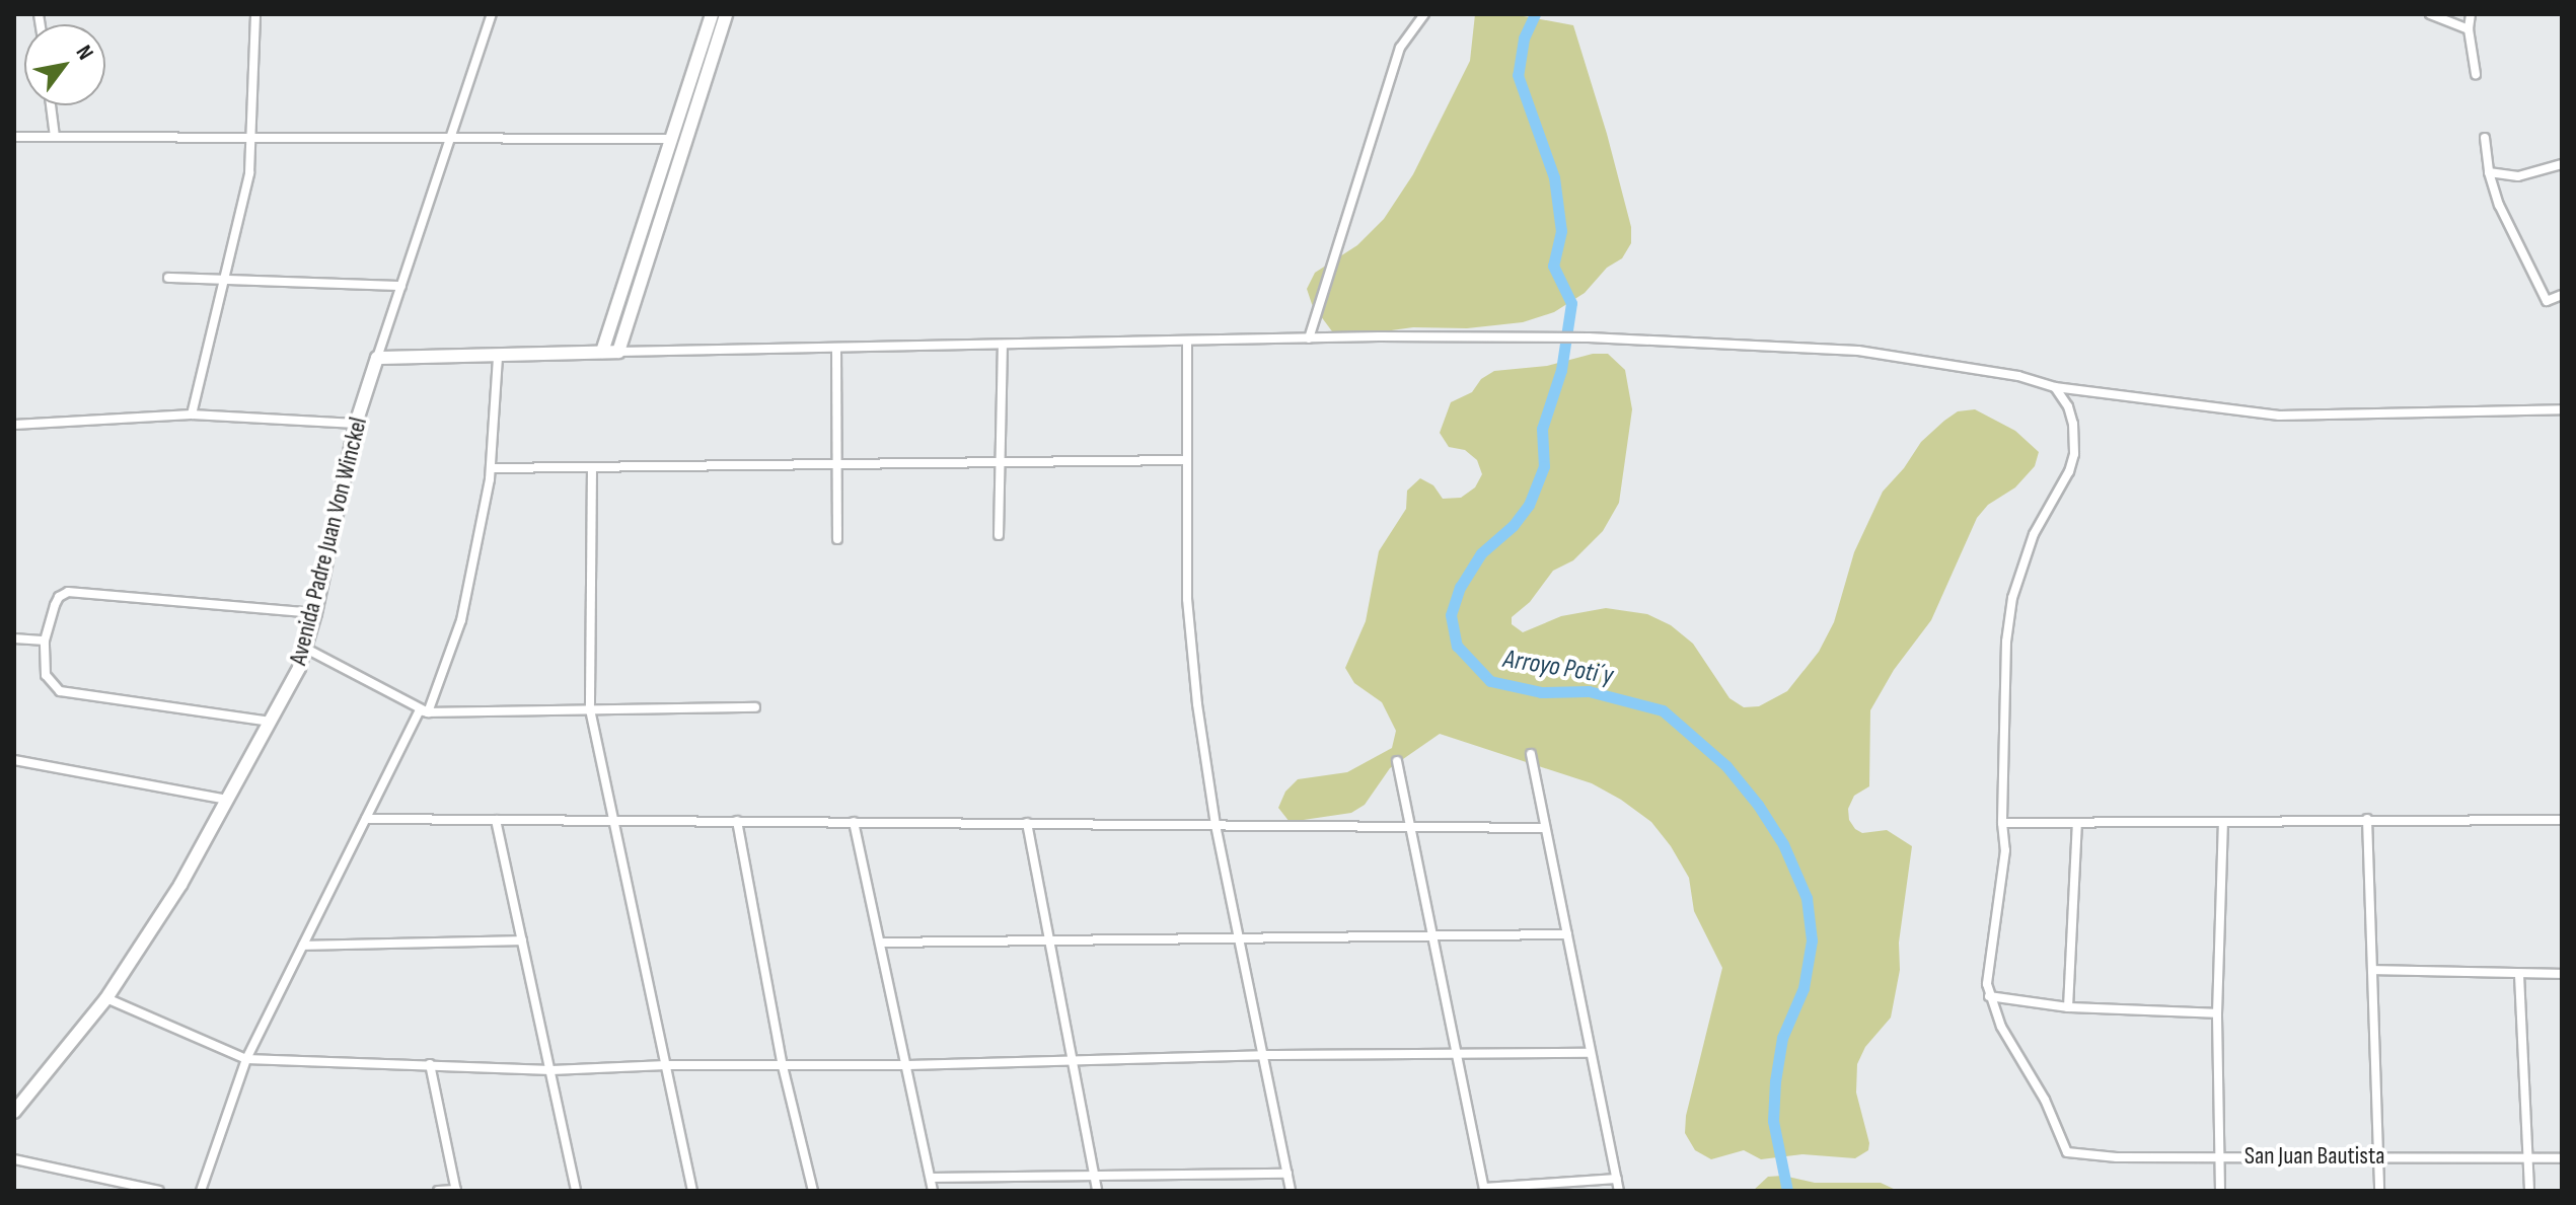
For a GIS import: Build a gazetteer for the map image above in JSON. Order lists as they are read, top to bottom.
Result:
{
  "streets": {
    "main road": ["Avenida Padre Juan Von Winckel"],
    "street": ["San Juan Bautista"]
  },
  "water": ["Arroyo Poti´y"],
  "north": "top right"
}
